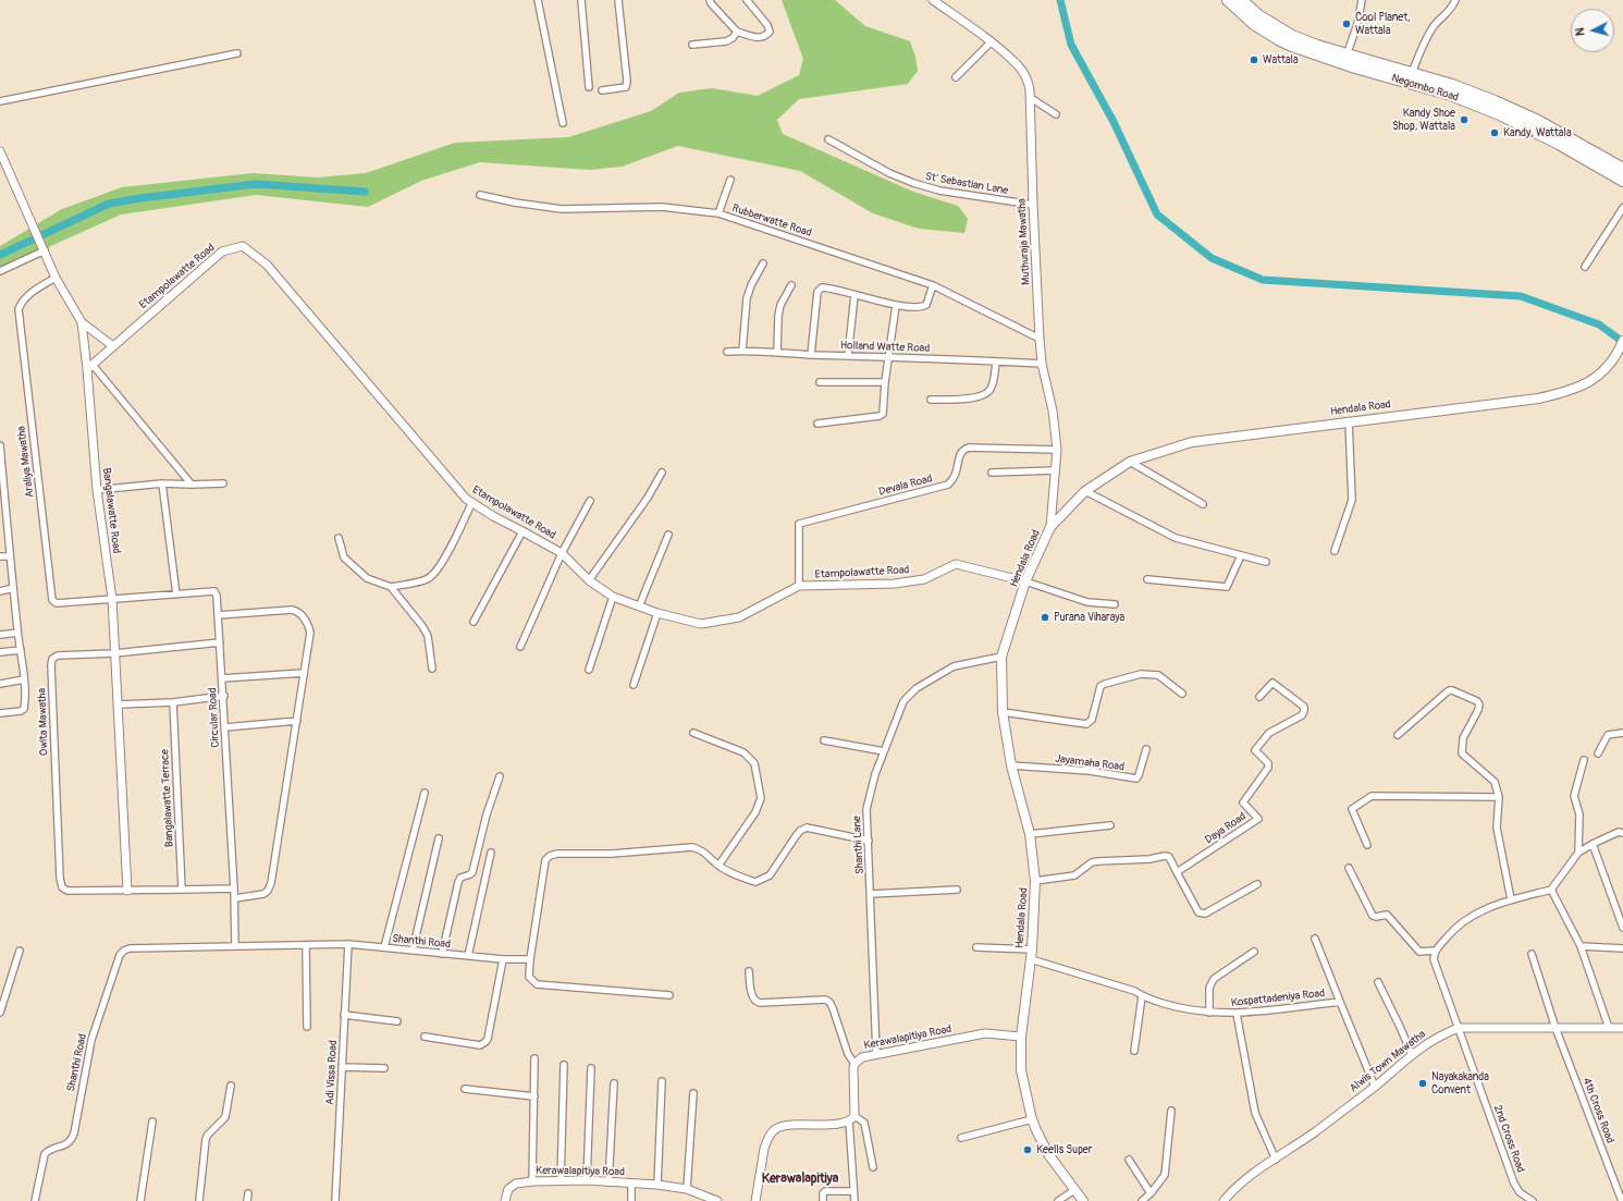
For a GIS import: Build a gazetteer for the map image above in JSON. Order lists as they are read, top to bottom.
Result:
{
  "streets": {
    "highway": ["Negombo Road"],
    "main road": ["Hendala Road"],
    "street": [
      "St' Sebastian Lane",
      "Rubberwatte Road",
      "Muthuraja Mawatha",
      "Etampolawatte Road",
      "Holland Watte Road",
      "Araliya Mawatha",
      "Devala Road",
      "Bangalawatte Road",
      "Circular Road",
      "Owita Mawatha",
      "Jayamaha Road",
      "Bangalawatte Terrace",
      "Daya Road",
      "Shanthi Lane",
      "Shanthi Road",
      "Kospattadeniya Road",
      "Kerawalapitiya Road",
      "Alwis Town Mawatha",
      "Adi Vissa Road",
      "4th Cross Road",
      "2nd Cross Road"
    ]
  },
  "crossings": [
    ["St' Sebastian Lane", "Muthuraja Mawatha"],
    ["Rubberwatte Road", "Muthuraja Mawatha"],
    ["Muthuraja Mawatha", "Holland Watte Road"],
    ["Muthuraja Mawatha", "Hendala Road"],
    ["Muthuraja Mawatha", "Devala Road"],
    ["Etampolawatte Road", "Hendala Road"],
    ["Etampolawatte Road", "Devala Road"],
    ["Etampolawatte Road", "Bangalawatte Road"],
    ["Hendala Road", "Jayamaha Road"],
    ["Hendala Road", "Shanthi Lane"],
    ["Hendala Road", "Kospattadeniya Road"],
    ["Hendala Road", "Kerawalapitiya Road"],
    ["Araliya Mawatha", "Bangalawatte Road"],
    ["Araliya Mawatha", "Circular Road"],
    ["Bangalawatte Road", "Circular Road"],
    ["Bangalawatte Road", "Owita Mawatha"],
    ["Circular Road", "Owita Mawatha"],
    ["Circular Road", "Shanthi Road"],
    ["Shanthi Lane", "Kerawalapitiya Road"],
    ["Shanthi Road", "Adi Vissa Road"],
    ["Kospattadeniya Road", "Alwis Town Mawatha"],
    ["Alwis Town Mawatha", "4th Cross Road"],
    ["Alwis Town Mawatha", "2nd Cross Road"]
  ],
  "districts": ["Kerawalapitiya"],
  "places": [
    "Cool Planet, Wattala",
    "Wattala",
    "Kandy Shoe Shop, Wattala",
    "Kandy, Wattala",
    "Purana Viharaya",
    "Nayakakanda Convent",
    "Keells Super"
  ],
  "north": "left"
}
